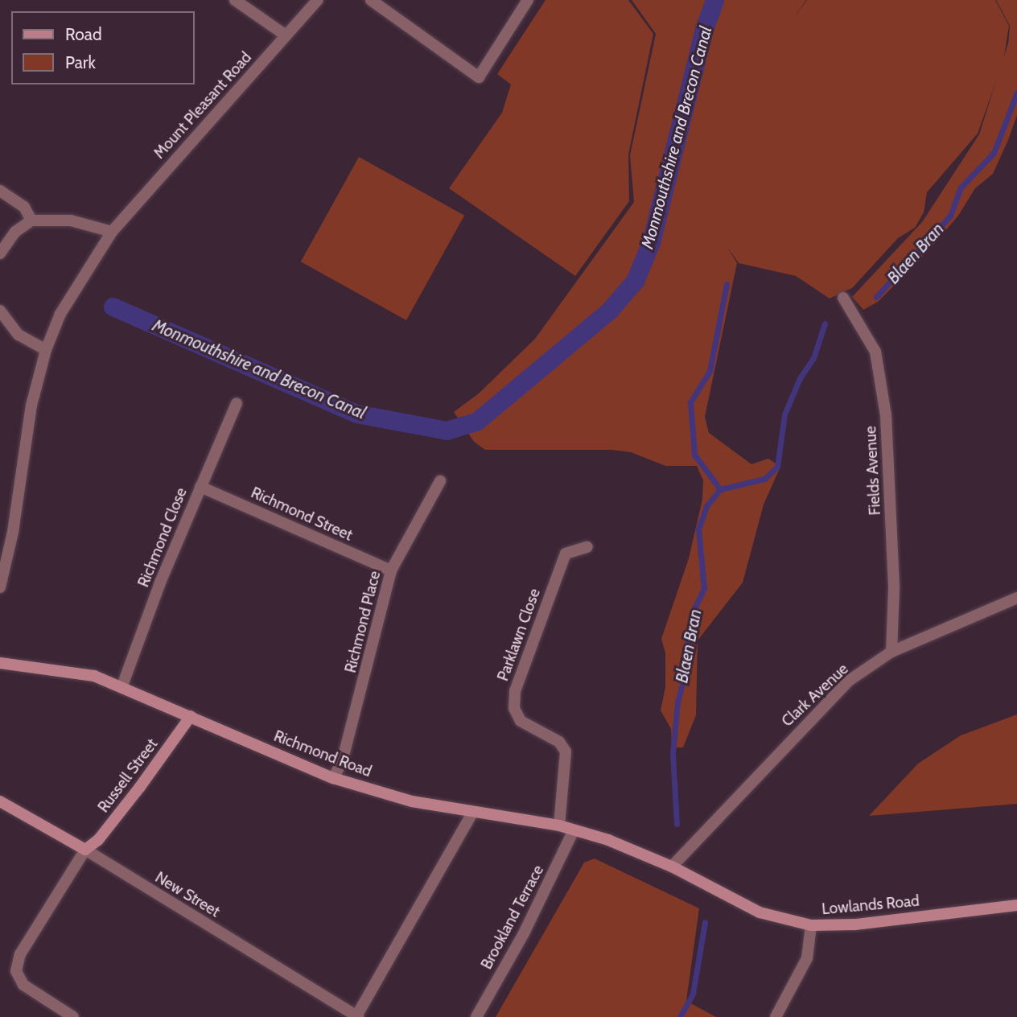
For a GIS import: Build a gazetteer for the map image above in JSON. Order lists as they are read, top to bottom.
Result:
{
  "streets": {
    "street": [
      "Mount Pleasant Road",
      "Fields Avenue",
      "Richmond Street",
      "Richmond Close",
      "Richmond Place",
      "Parklawn Close",
      "Clark Avenue",
      "Richmond Road",
      "Russell Street",
      "New Street",
      "Lowlands Road",
      "Brookland Terrace"
    ]
  },
  "crossings": [
    ["Fields Avenue", "Clark Avenue"],
    ["Richmond Street", "Richmond Close"],
    ["Richmond Street", "Richmond Place"],
    ["Richmond Close", "Richmond Road"],
    ["Richmond Place", "Richmond Road"],
    ["Parklawn Close", "Richmond Road"],
    ["Clark Avenue", "Richmond Road"],
    ["Clark Avenue", "Lowlands Road"],
    ["Richmond Road", "Russell Street"],
    ["Richmond Road", "Lowlands Road"],
    ["Richmond Road", "Brookland Terrace"],
    ["Russell Street", "New Street"]
  ],
  "water": ["Monmouthshire and Brecon Canal", "Blaen Bran"],
  "legend": ["Road", "Park"]
}
